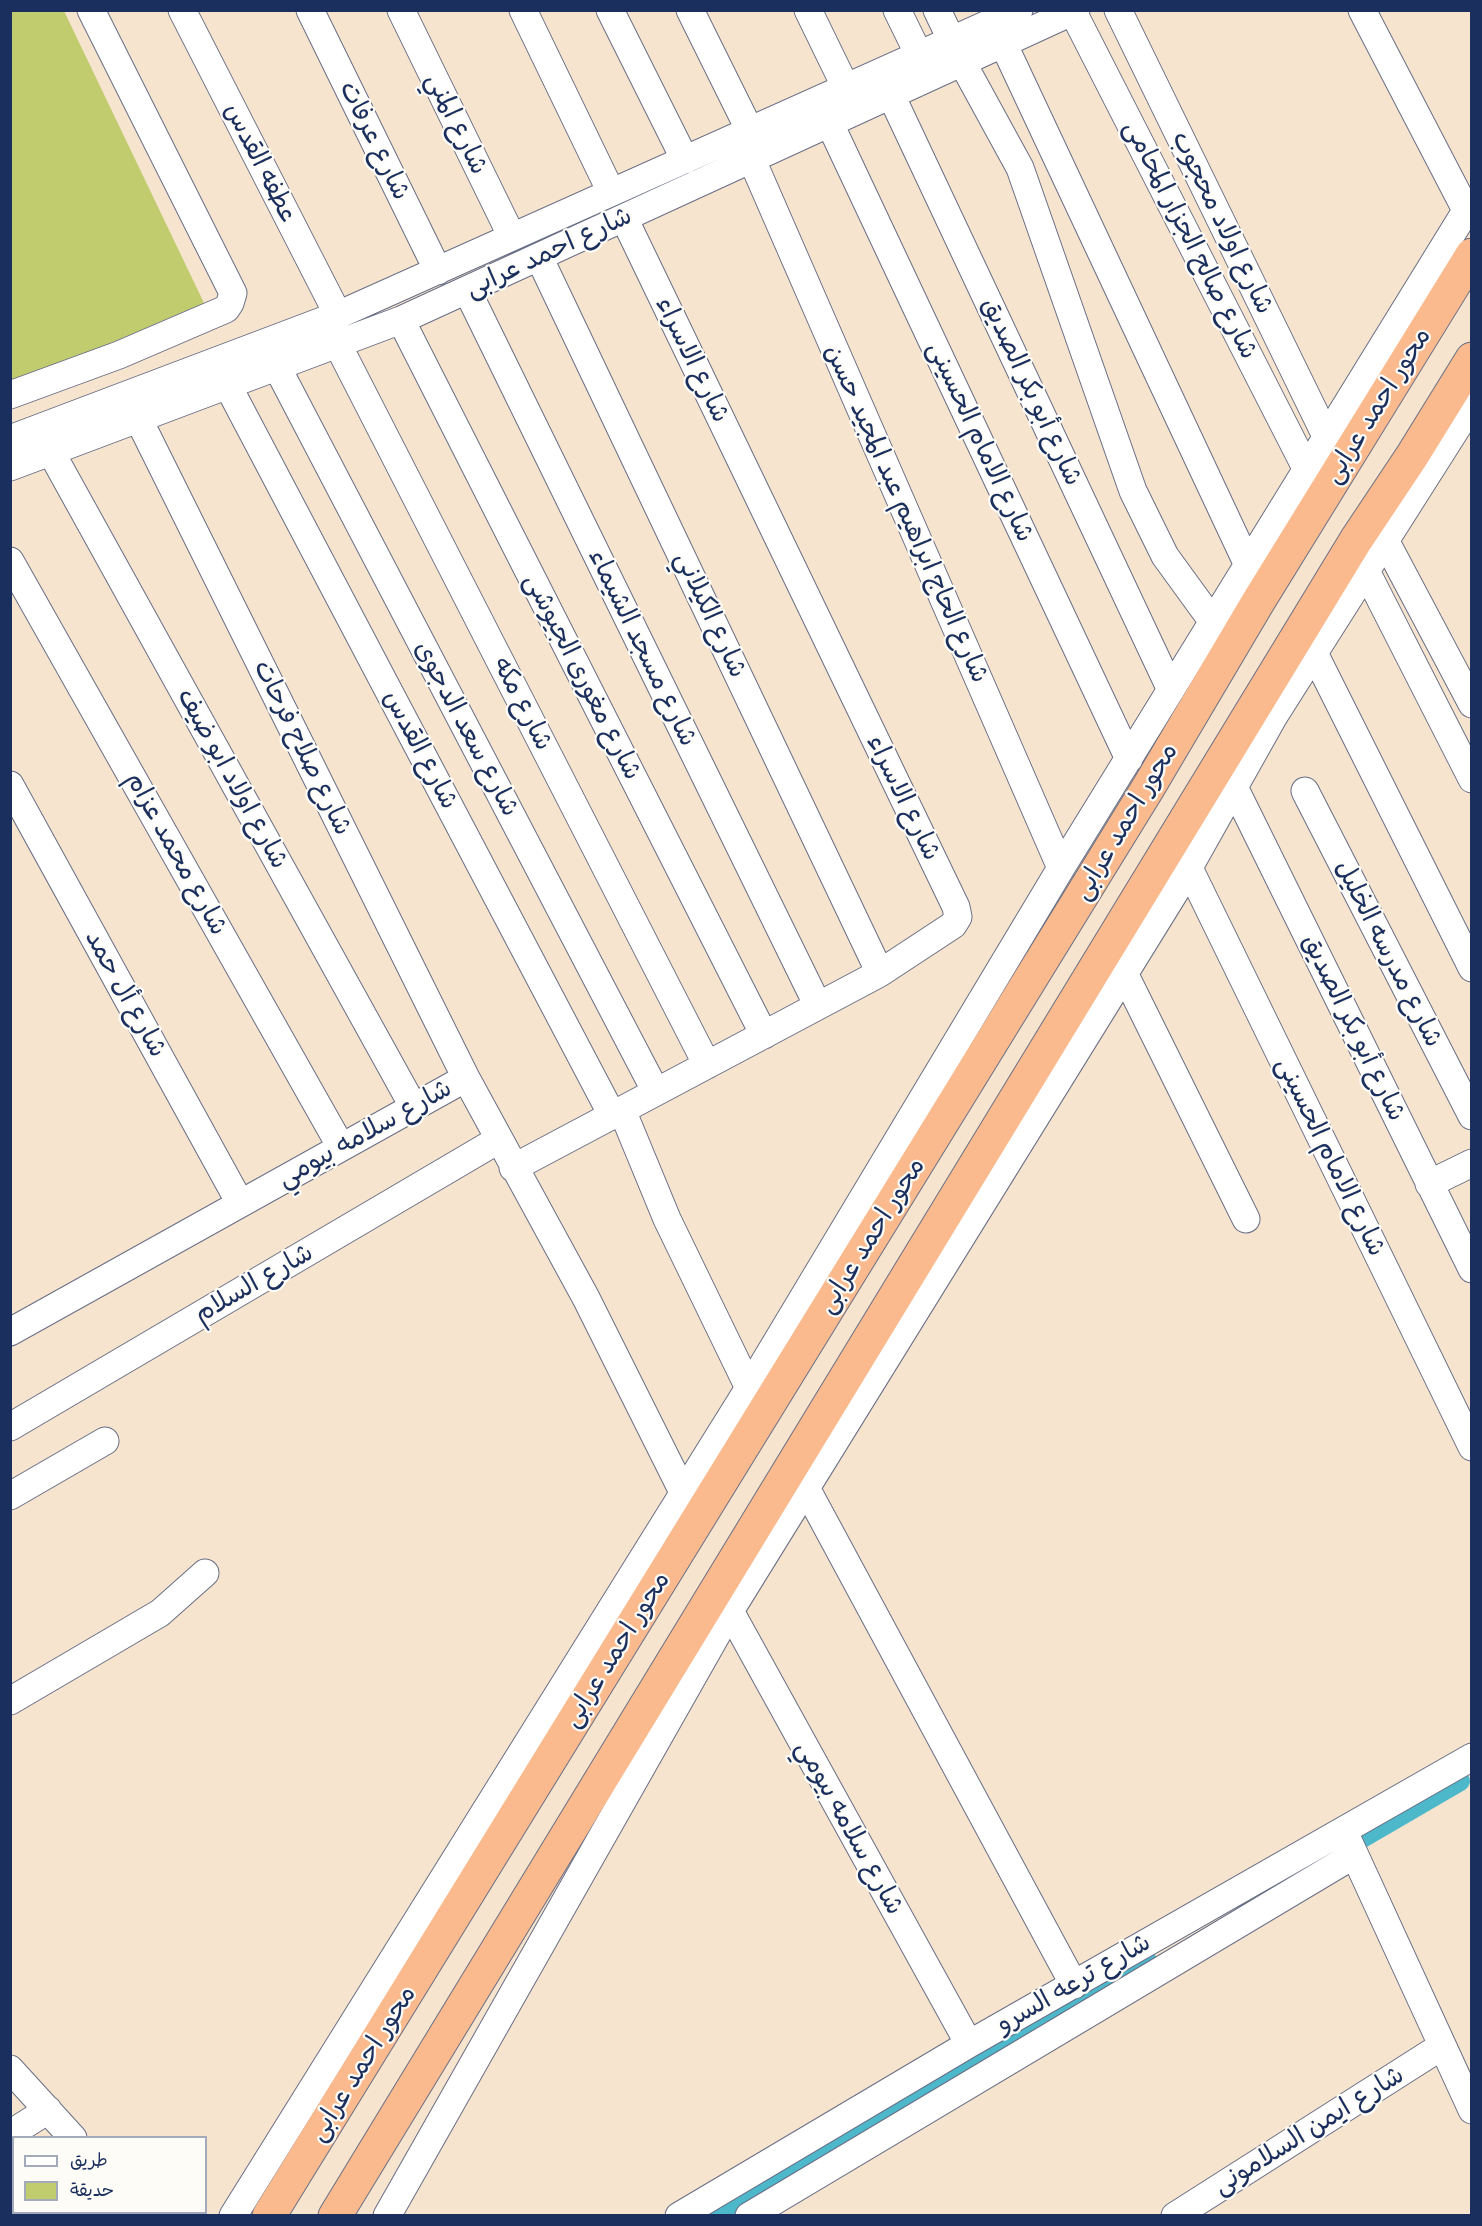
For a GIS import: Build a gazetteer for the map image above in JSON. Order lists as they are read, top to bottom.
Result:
{
  "streets": {
    "highway": ["محور احمد عرابى"],
    "street": [
      "شارع المني",
      "شارع عرفات",
      "عطفه القدس",
      "شارع اولاد محجوب",
      "شارع صالح الجزار المحامى",
      "شارع احمد عرابى",
      "شارع الاسراء",
      "شارع أبو بكر الصديق",
      "شارع الامام الحسينى",
      "شارع الحاج ابراهيم عبد المجيد حسن",
      "شارع الكيلاني",
      "شارع مسجد الشيماء",
      "شارع مغورى الجيوشى",
      "شارع مكه",
      "شارع سعد الدجوى",
      "شارع صلاح فرحات",
      "شارع القدس",
      "شارع اولاد ابو ضيف",
      "شارع محمد عزام",
      "شارع مدرسه الخليل",
      "شارع أل حمد",
      "شارع سلامه بيومي",
      "شارع السلام",
      "شارع ترعه السرو",
      "شارع ايمن السلامونى"
    ]
  },
  "crossings": [
    ["شارع المني", "شارع احمد عرابى"],
    ["شارع عرفات", "شارع احمد عرابى"],
    ["عطفه القدس", "شارع احمد عرابى"],
    ["شارع صالح الجزار المحامى", "شارع احمد عرابى"],
    ["شارع احمد عرابى", "شارع الاسراء"],
    ["شارع احمد عرابى", "شارع أبو بكر الصديق"],
    ["شارع احمد عرابى", "شارع الامام الحسينى"],
    ["شارع احمد عرابى", "شارع الحاج ابراهيم عبد المجيد حسن"],
    ["شارع احمد عرابى", "شارع الكيلاني"],
    ["شارع احمد عرابى", "شارع مسجد الشيماء"],
    ["شارع احمد عرابى", "شارع مغورى الجيوشى"],
    ["شارع احمد عرابى", "شارع مكه"],
    ["شارع احمد عرابى", "شارع سعد الدجوى"],
    ["شارع احمد عرابى", "شارع صلاح فرحات"],
    ["شارع احمد عرابى", "شارع القدس"],
    ["شارع احمد عرابى", "شارع اولاد ابو ضيف"],
    ["شارع الاسراء", "شارع الكيلاني"],
    ["شارع الاسراء", "شارع مسجد الشيماء"],
    ["شارع الاسراء", "شارع مغورى الجيوشى"],
    ["شارع الاسراء", "شارع مكه"],
    ["شارع الاسراء", "شارع سعد الدجوى"],
    ["شارع الاسراء", "شارع القدس"],
    ["شارع الاسراء", "شارع سلامه بيومي"],
    ["شارع صلاح فرحات", "شارع سلامه بيومي"],
    ["شارع اولاد ابو ضيف", "شارع سلامه بيومي"],
    ["شارع محمد عزام", "شارع سلامه بيومي"],
    ["شارع أل حمد", "شارع سلامه بيومي"],
    ["شارع سلامه بيومي", "شارع السلام"],
    ["شارع سلامه بيومي", "شارع ترعه السرو"]
  ],
  "legend": ["طريق", "حديقة"]
}
